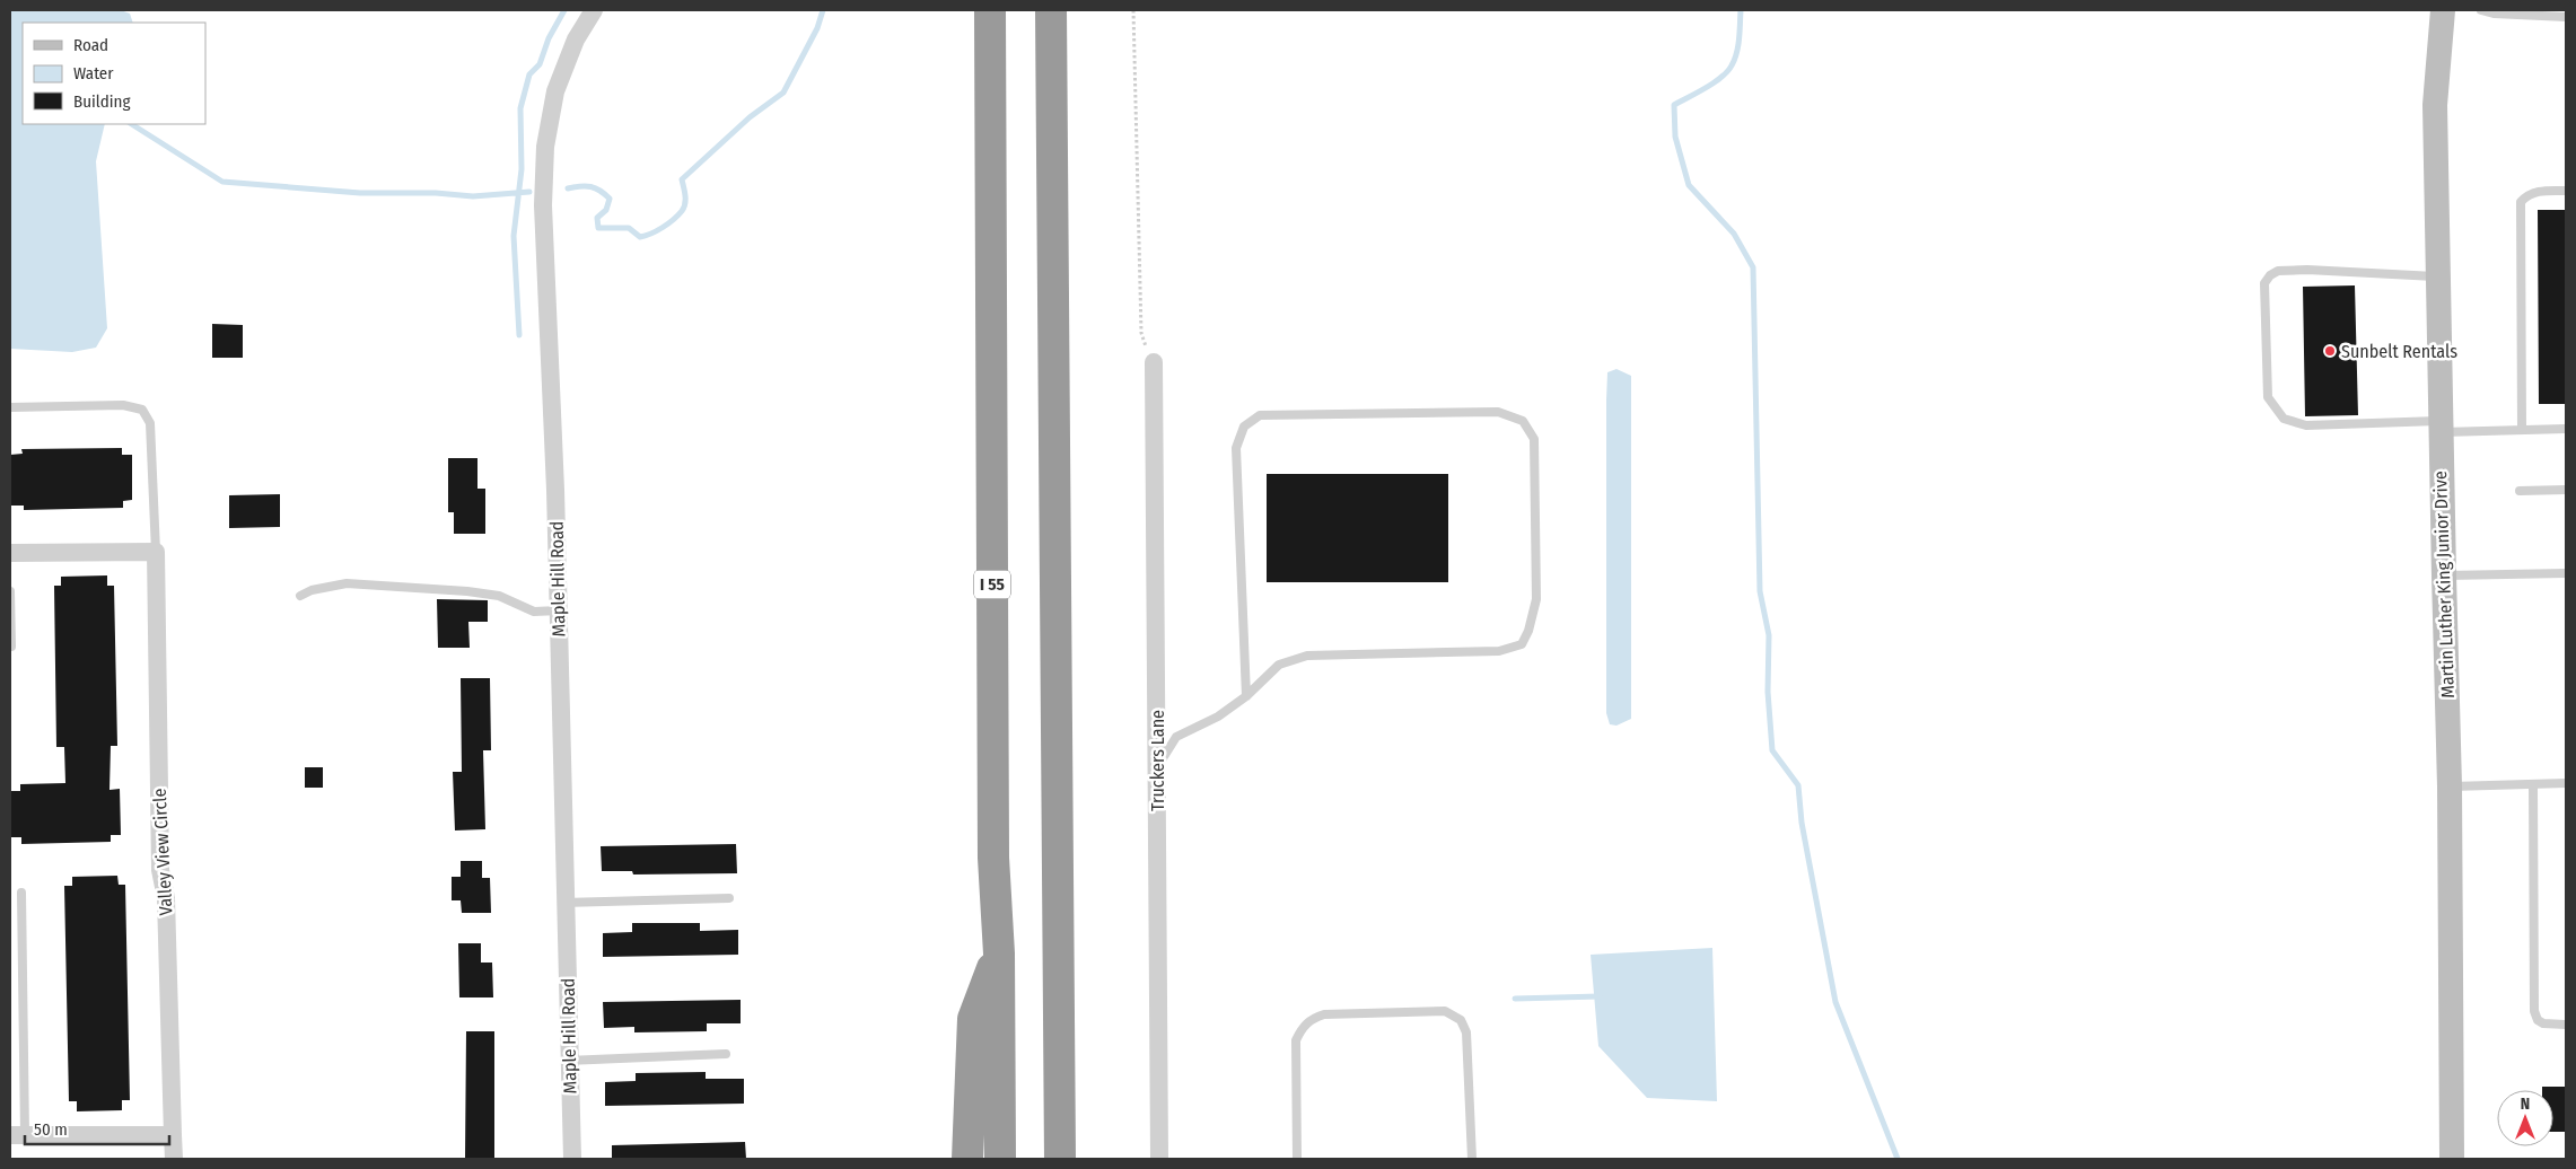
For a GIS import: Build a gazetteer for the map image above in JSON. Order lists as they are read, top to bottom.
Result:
{
  "streets": {
    "highway": ["I 55"],
    "main road": ["Martin Luther King Junior Drive"],
    "street": ["Maple Hill Road", "Truckers Lane", "Valley View Circle"]
  },
  "places": ["Sunbelt Rentals"],
  "legend": ["Road", "Water", "Building"],
  "scale_bar": "50 m",
  "north": "top"
}
